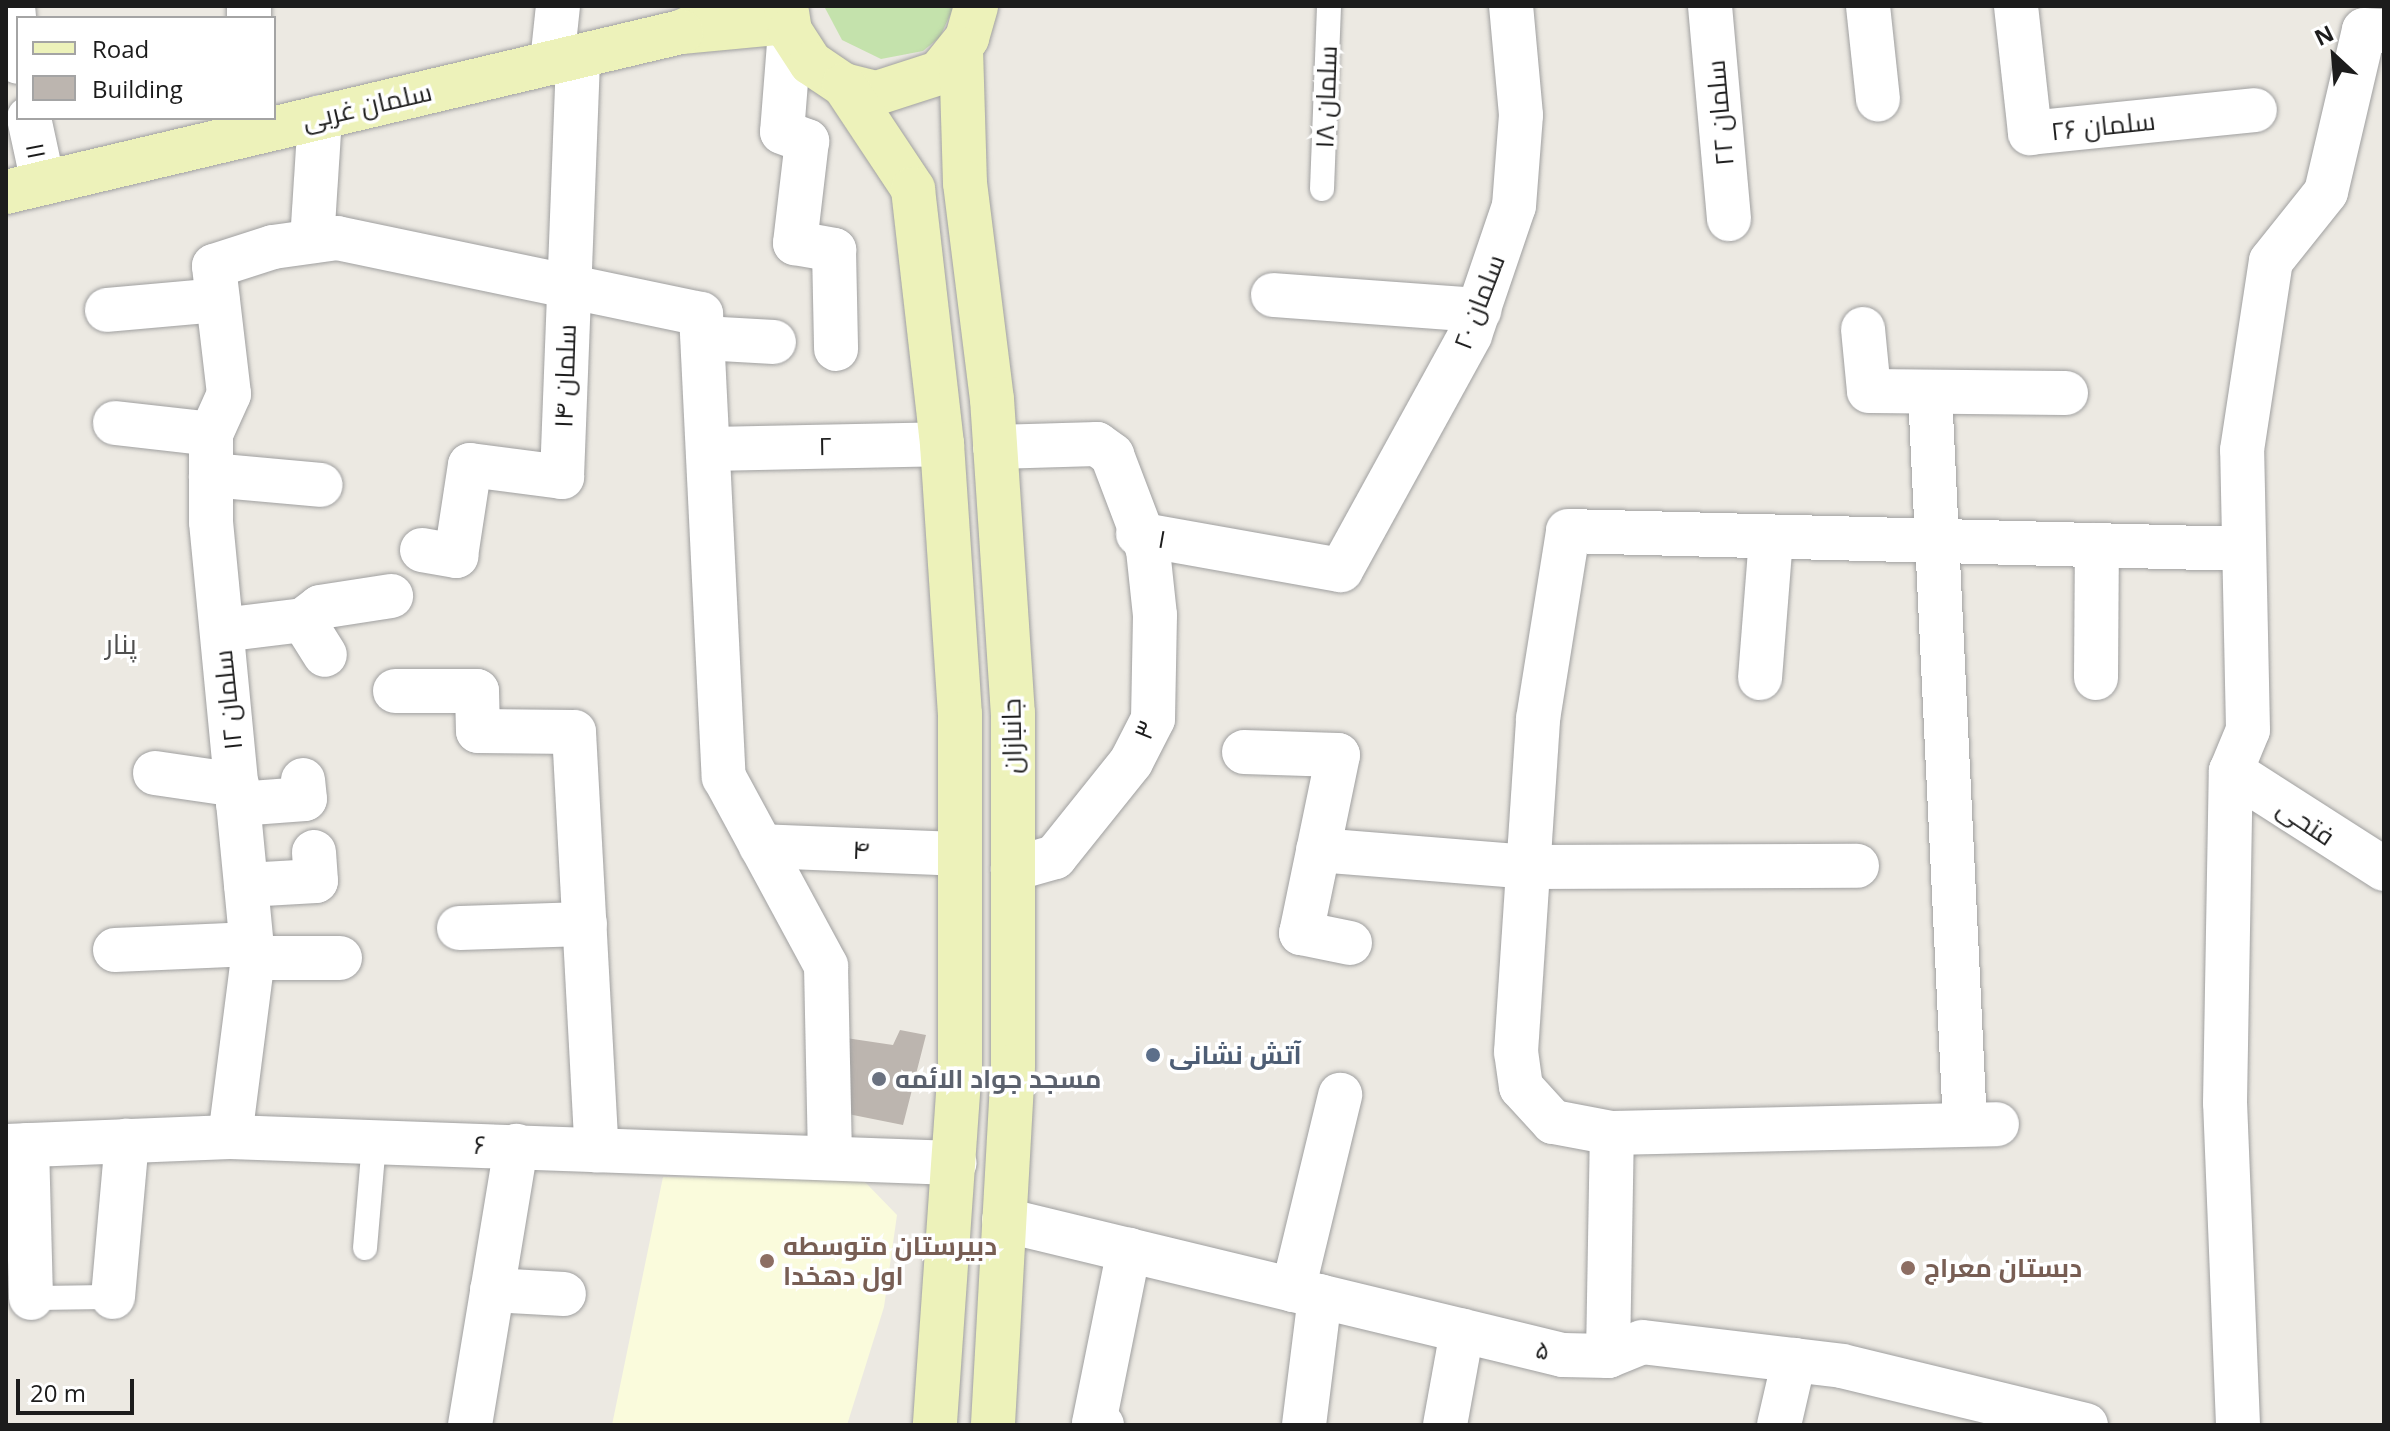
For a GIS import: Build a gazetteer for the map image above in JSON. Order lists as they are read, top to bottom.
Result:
{
  "streets": {
    "street": [
      "سلمان غربی",
      "سلمان ۲۲",
      "سلمان ۲۶",
      "۱۱",
      "سلمان ۲۰",
      "سلمان ۱۴",
      "۲",
      "۱",
      "سلمان ۱۲",
      "۳",
      "جانبازان",
      "فتحی",
      "۴",
      "۶",
      "۵"
    ],
    "lane": ["سلمان ۱۸"]
  },
  "crossings": [
    ["سلمان غربی", "۱۱"],
    ["سلمان غربی", "سلمان ۱۴"],
    ["سلمان ۲۰", "۱"],
    ["۲", "جانبازان"],
    ["۱", "۳"],
    ["۱", "جانبازان"],
    ["سلمان ۱۲", "۶"],
    ["۳", "جانبازان"],
    ["جانبازان", "۴"],
    ["جانبازان", "۶"],
    ["جانبازان", "۵"]
  ],
  "districts": ["پنار"],
  "places": [
    "آتش نشانی",
    "مسجد جواد الائمه",
    "دبیرستان متوسطه اول دهخدا",
    "دبستان معراج"
  ],
  "legend": ["Road", "Building"],
  "scale_bar": "20 m",
  "north": "top left"
}
